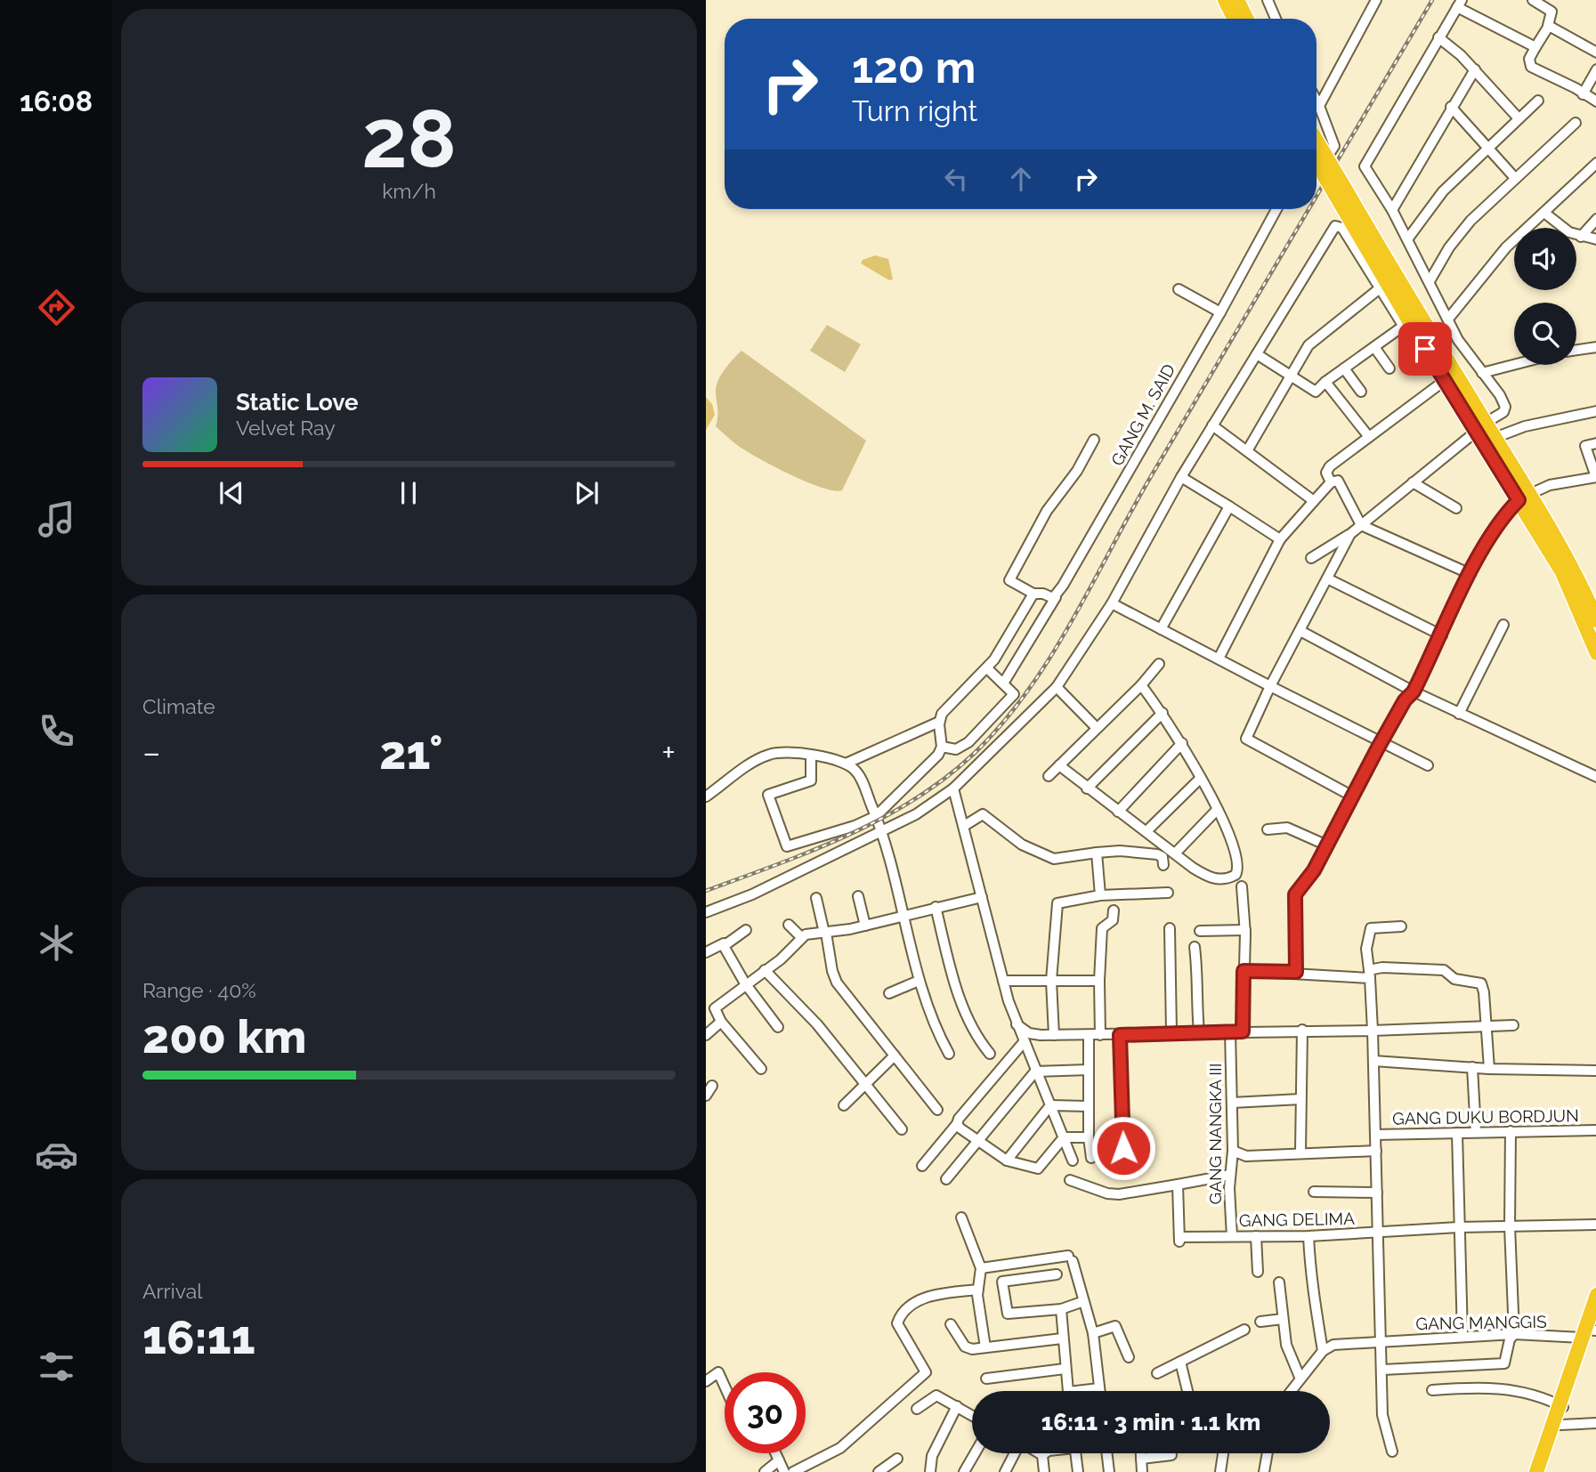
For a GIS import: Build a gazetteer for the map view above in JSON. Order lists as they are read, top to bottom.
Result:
{
  "streets": {
    "street": [
      "GANG M. SAID",
      "GANG DUKU BORDJUN",
      "GANG NANGKA III",
      "GANG DELIMA",
      "GANG MANGGIS"
    ]
  },
  "crossings": [
    ["GANG NANGKA III", "GANG DELIMA"]
  ],
  "page": {
    "tabs": "16:08",
    "tile": [
      ["28", "km/h"],
      "Climate",
      ["Range · 40%", "200 km"],
      ["Arrival", "16:11"]
    ],
    "turn": ["120 m", "Turn right"],
    "song": ["Static Love", "Velvet Ray"],
    "heat": ["−", "21°", "+"],
    "limit": "30",
    "trip": "16:11 · 3 min · 1.1 km"
  }
}
